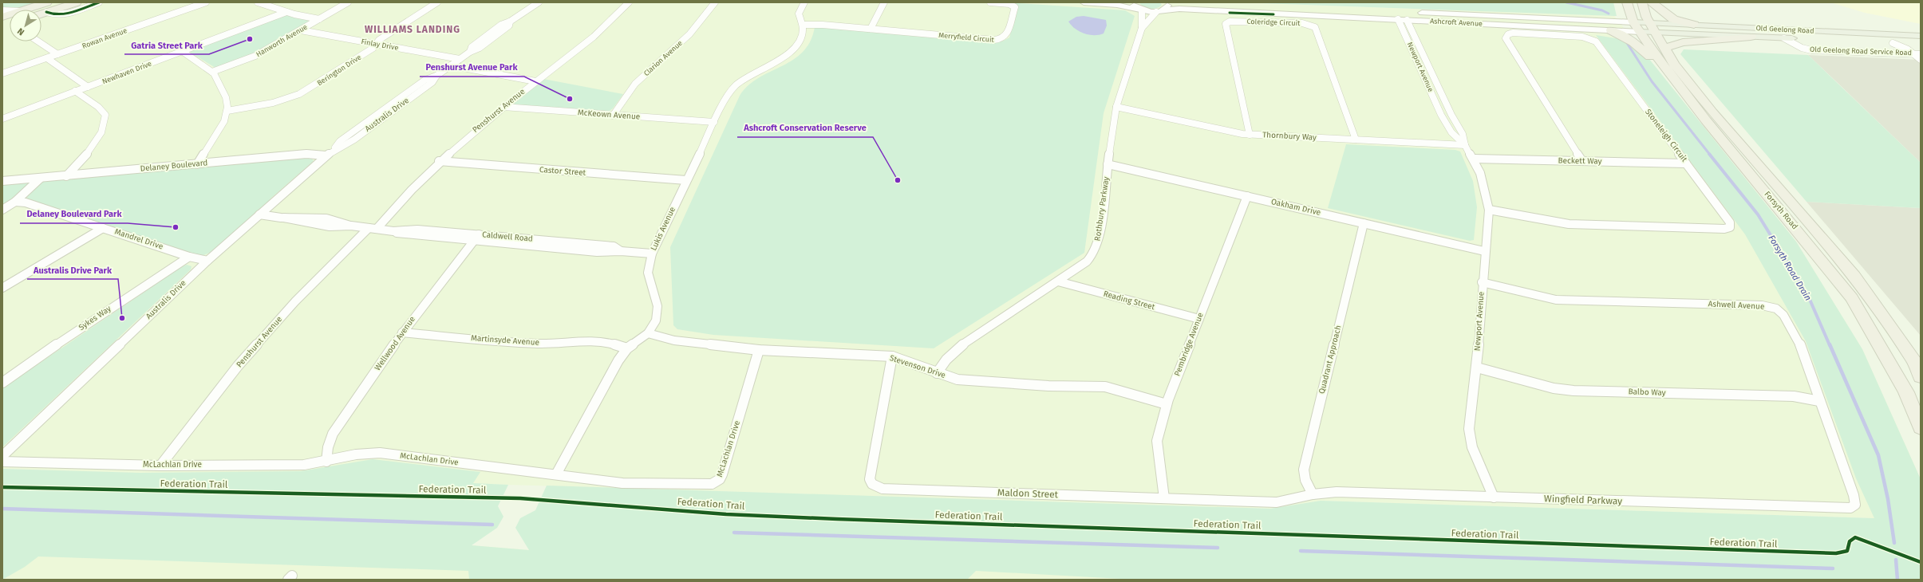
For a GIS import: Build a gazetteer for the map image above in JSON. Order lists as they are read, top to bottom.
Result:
{
  "streets": {
    "highway": ["Forsyth Road"],
    "main road": ["Ashcroft Avenue", "Old Geelong Road"],
    "street": [
      "Coleridge Circuit",
      "Merryfield Circuit",
      "Rowan Avenue",
      "Hanworth Avenue",
      "Finlay Drive",
      "Old Geelong Road Service Road",
      "Clarion Avenue",
      "Newport Avenue",
      "Berington Drive",
      "Newhaven Drive",
      "Penshurst Avenue",
      "Australis Drive",
      "McKeown Avenue",
      "Stoneleigh Circuit",
      "Thornbury Way",
      "Beckett Way",
      "Delaney Boulevard",
      "Castor Street",
      "Oakham Drive",
      "Rothbury Parkway",
      "Lukis Avenue",
      "Caldwell Road",
      "Mandrel Drive",
      "Reading Street",
      "Ashwell Avenue",
      "Sykes Way",
      "Martinsyde Avenue",
      "Wellwood Avenue",
      "Pembridge Avenue",
      "Quadrant Approach",
      "Stevenson Drive",
      "Balbo Way",
      "McLachlan Drive",
      "Maldon Street",
      "Wingfield Parkway"
    ],
    "cycle path": ["Federation Trail"]
  },
  "crossings": [
    ["Coleridge Circuit", "Thornbury Way"],
    ["Ashcroft Avenue", "Old Geelong Road"],
    ["Ashcroft Avenue", "Newport Avenue"],
    ["Ashcroft Avenue", "Rothbury Parkway"],
    ["Ashcroft Avenue", "Forsyth Road"],
    ["Old Geelong Road", "Old Geelong Road Service Road"],
    ["Old Geelong Road", "Forsyth Road"],
    ["Merryfield Circuit", "Lukis Avenue"],
    ["Hanworth Avenue", "Finlay Drive"],
    ["Finlay Drive", "Berington Drive"],
    ["Finlay Drive", "Australis Drive"],
    ["Clarion Avenue", "McKeown Avenue"],
    ["Newport Avenue", "Stoneleigh Circuit"],
    ["Newport Avenue", "Thornbury Way"],
    ["Newport Avenue", "Beckett Way"],
    ["Newport Avenue", "Oakham Drive"],
    ["Newport Avenue", "Ashwell Avenue"],
    ["Newport Avenue", "Balbo Way"],
    ["Newport Avenue", "Wingfield Parkway"],
    ["Penshurst Avenue", "McKeown Avenue"],
    ["Penshurst Avenue", "Castor Street"],
    ["Penshurst Avenue", "Caldwell Road"],
    ["Penshurst Avenue", "McLachlan Drive"],
    ["Australis Drive", "Delaney Boulevard"],
    ["Australis Drive", "Caldwell Road"],
    ["Australis Drive", "Mandrel Drive"],
    ["McKeown Avenue", "Lukis Avenue"],
    ["Stoneleigh Circuit", "Beckett Way"],
    ["Thornbury Way", "Rothbury Parkway"],
    ["Castor Street", "Lukis Avenue"],
    ["Oakham Drive", "Rothbury Parkway"],
    ["Oakham Drive", "Pembridge Avenue"],
    ["Oakham Drive", "Quadrant Approach"],
    ["Rothbury Parkway", "Reading Street"],
    ["Rothbury Parkway", "Stevenson Drive"],
    ["Lukis Avenue", "Caldwell Road"],
    ["Lukis Avenue", "Martinsyde Avenue"],
    ["Lukis Avenue", "Stevenson Drive"],
    ["Lukis Avenue", "McLachlan Drive"],
    ["Caldwell Road", "Wellwood Avenue"],
    ["Mandrel Drive", "Sykes Way"],
    ["Reading Street", "Pembridge Avenue"],
    ["Ashwell Avenue", "Balbo Way"],
    ["Ashwell Avenue", "Wingfield Parkway"],
    ["Martinsyde Avenue", "Wellwood Avenue"],
    ["Wellwood Avenue", "McLachlan Drive"],
    ["Pembridge Avenue", "Stevenson Drive"],
    ["Pembridge Avenue", "Maldon Street"],
    ["Quadrant Approach", "Maldon Street"],
    ["Quadrant Approach", "Wingfield Parkway"],
    ["Stevenson Drive", "McLachlan Drive"],
    ["Stevenson Drive", "Maldon Street"],
    ["Maldon Street", "Wingfield Parkway"]
  ],
  "districts": ["WILLIAMS LANDING"],
  "water": ["Forsyth Road Drain"],
  "places": [
    "Gatria Street Park",
    "Penshurst Avenue Park",
    "Ashcroft Conservation Reserve",
    "Delaney Boulevard Park",
    "Australis Drive Park"
  ],
  "north": "bottom left"
}
